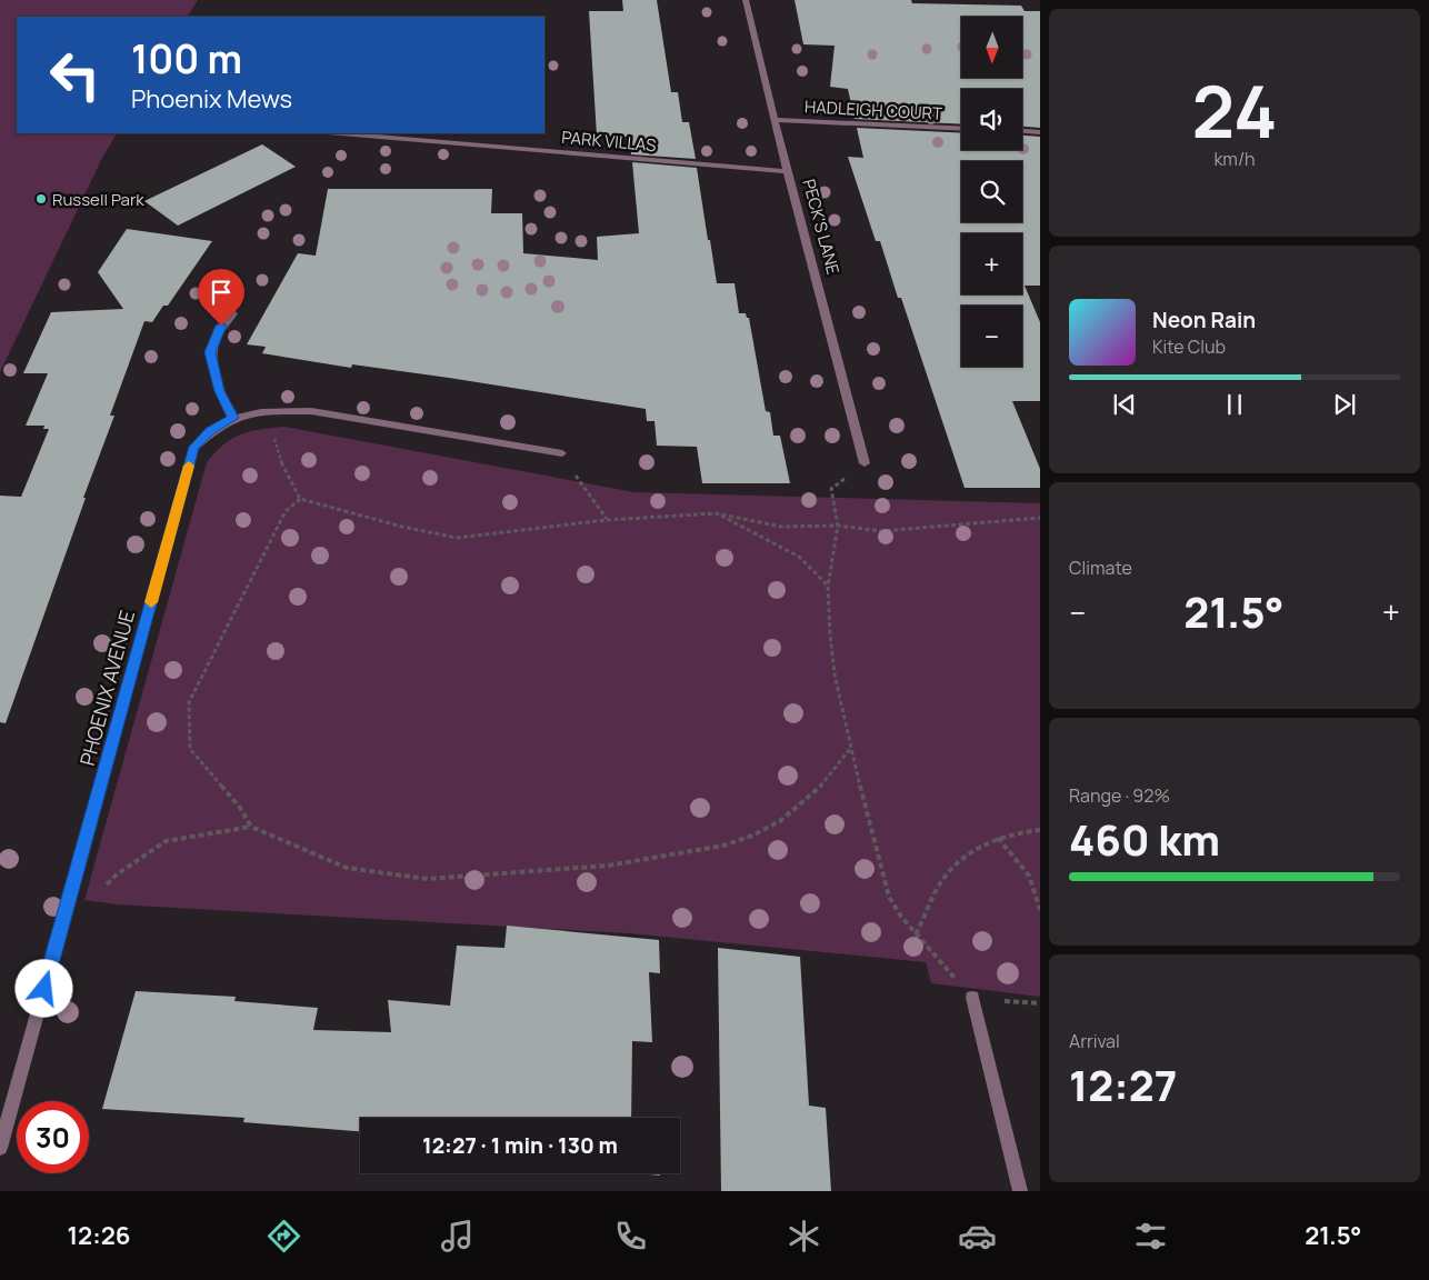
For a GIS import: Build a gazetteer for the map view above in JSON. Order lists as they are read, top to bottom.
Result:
{
  "streets": {
    "street": [
      "HADLEIGH COURT",
      "PARK VILLAS",
      "PECK'S LANE",
      "PHOENIX AVENUE"
    ]
  },
  "crossings": [
    ["HADLEIGH COURT", "PECK'S LANE"],
    ["PARK VILLAS", "PECK'S LANE"]
  ],
  "places": ["Russell Park"],
  "north": "bottom",
  "page": {
    "tile": [
      ["24", "km/h"],
      "Climate",
      ["Range · 92%", "460 km"],
      ["Arrival", "12:27"]
    ],
    "map_buttons": ["+", "−"],
    "turn": ["100 m", "Phoenix Mews"],
    "song": ["Neon Rain", "Kite Club"],
    "heat": ["−", "21.5°", "+"],
    "limit": "30",
    "trip": "12:27 · 1 min · 130 m",
    "tabs": ["12:26", "21.5°"]
  }
}
